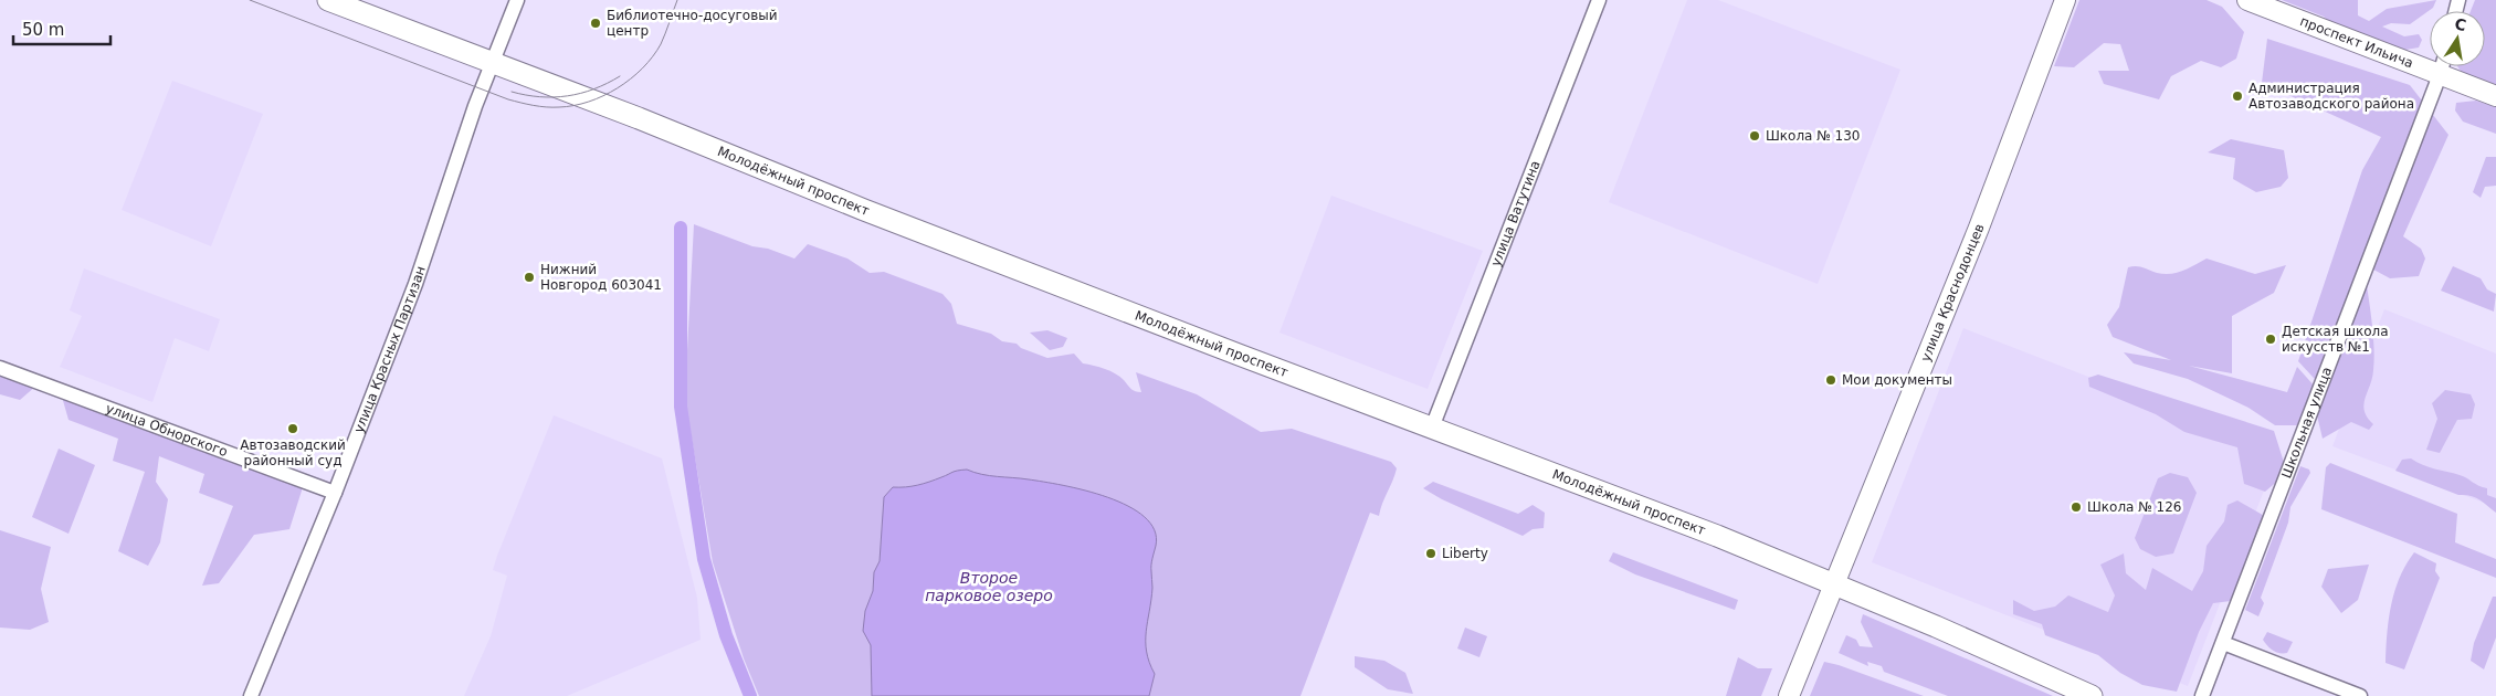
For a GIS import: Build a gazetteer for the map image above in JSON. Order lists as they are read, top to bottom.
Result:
{
  "streets": {
    "main road": ["проспект Ильича", "Молодёжный проспект", "улица Краснодонцев"],
    "street": [
      "улица Ватутина",
      "улица Красных Партизан",
      "Школьная улица",
      "улица Обнорского"
    ]
  },
  "crossings": [
    ["проспект Ильича", "Школьная улица"],
    ["Молодёжный проспект", "улица Ватутина"],
    ["Молодёжный проспект", "улица Краснодонцев"],
    ["Молодёжный проспект", "улица Красных Партизан"],
    ["улица Красных Партизан", "улица Обнорского"]
  ],
  "water": ["Второе парковое озеро"],
  "places": [
    "Библиотечно-досуговый центр",
    "Администрация Автозаводского района",
    "Школа № 130",
    "Нижний Новгород 603041",
    "Детская школа искусств №1",
    "Мои документы",
    "Автозаводский районный суд",
    "Школа № 126",
    "Liberty"
  ],
  "scale_bar": "50 m",
  "north": "top"
}
